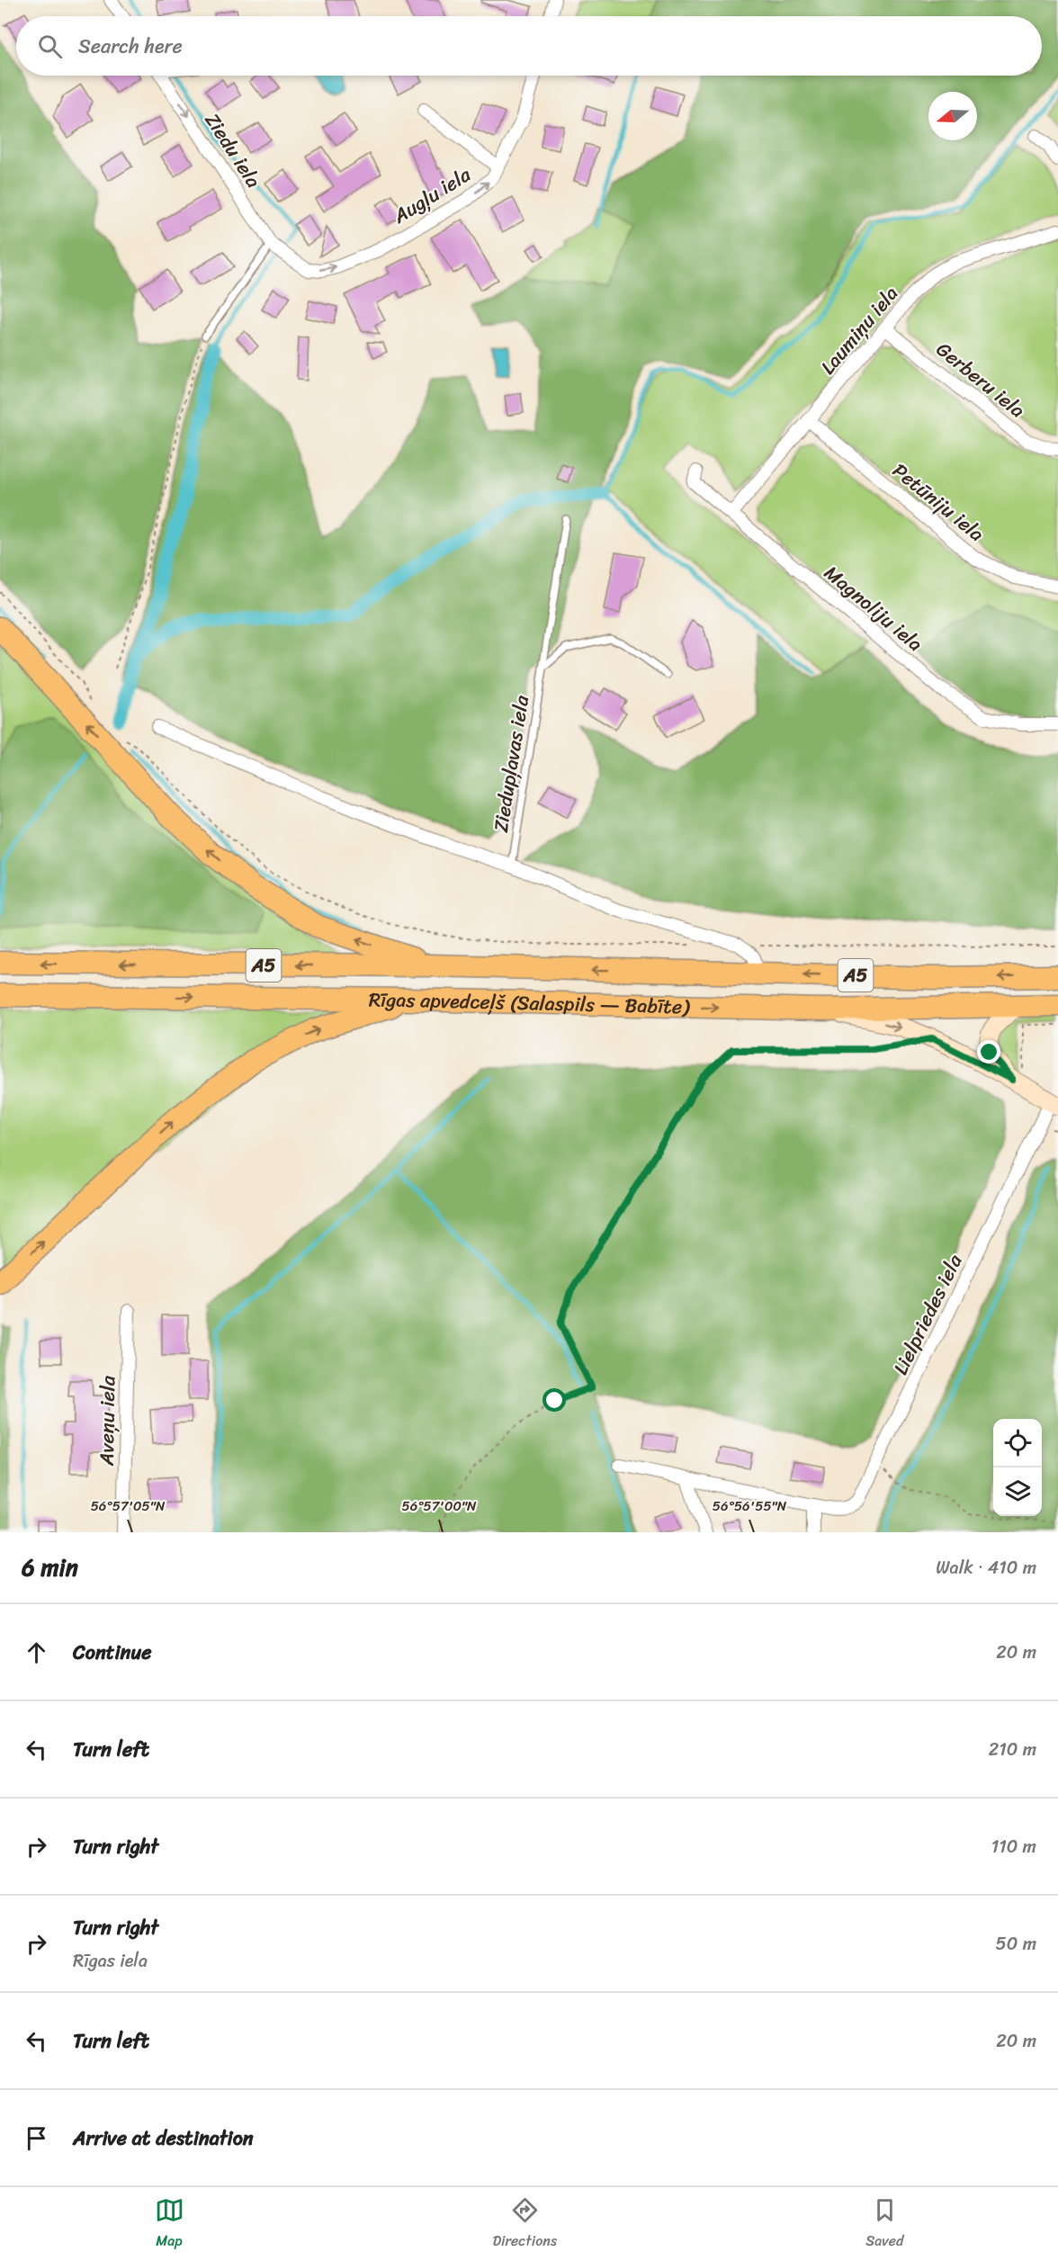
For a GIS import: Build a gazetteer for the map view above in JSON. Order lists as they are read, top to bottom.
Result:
{
  "streets": {
    "highway": ["A5", "Rīgas apvedceļš (Salaspils — Babīte)"],
    "street": [
      "Ziedu iela",
      "Augļu iela",
      "Laumiņu iela",
      "Gerberu iela",
      "Petūniju iela",
      "Magnoliju iela",
      "Lielpriedes iela",
      "Aveņu iela"
    ],
    "lane": ["Ziedupļavas iela"]
  },
  "crossings": [
    ["Ziedu iela", "Augļu iela"],
    ["Laumiņu iela", "Gerberu iela"],
    ["Laumiņu iela", "Petūniju iela"],
    ["Laumiņu iela", "Magnoliju iela"]
  ],
  "one_way": ["Ziedu iela", "Augļu iela"],
  "north": "left",
  "page": {
    "search": "Search here",
    "heading": ["6 min", "Walk · 410 m"],
    "list": [
      ["Continue", "20 m"],
      ["Turn left", "210 m"],
      ["Turn right", "110 m"],
      ["Turn right", "Rīgas iela", "50 m"],
      ["Turn left", "20 m"],
      "Arrive at destination"
    ],
    "nav": ["Map", "Directions", "Saved"]
  },
  "coordinates": ["56°57'05\"N", "56°57'00\"N", "56°56'55\"N"]
}
